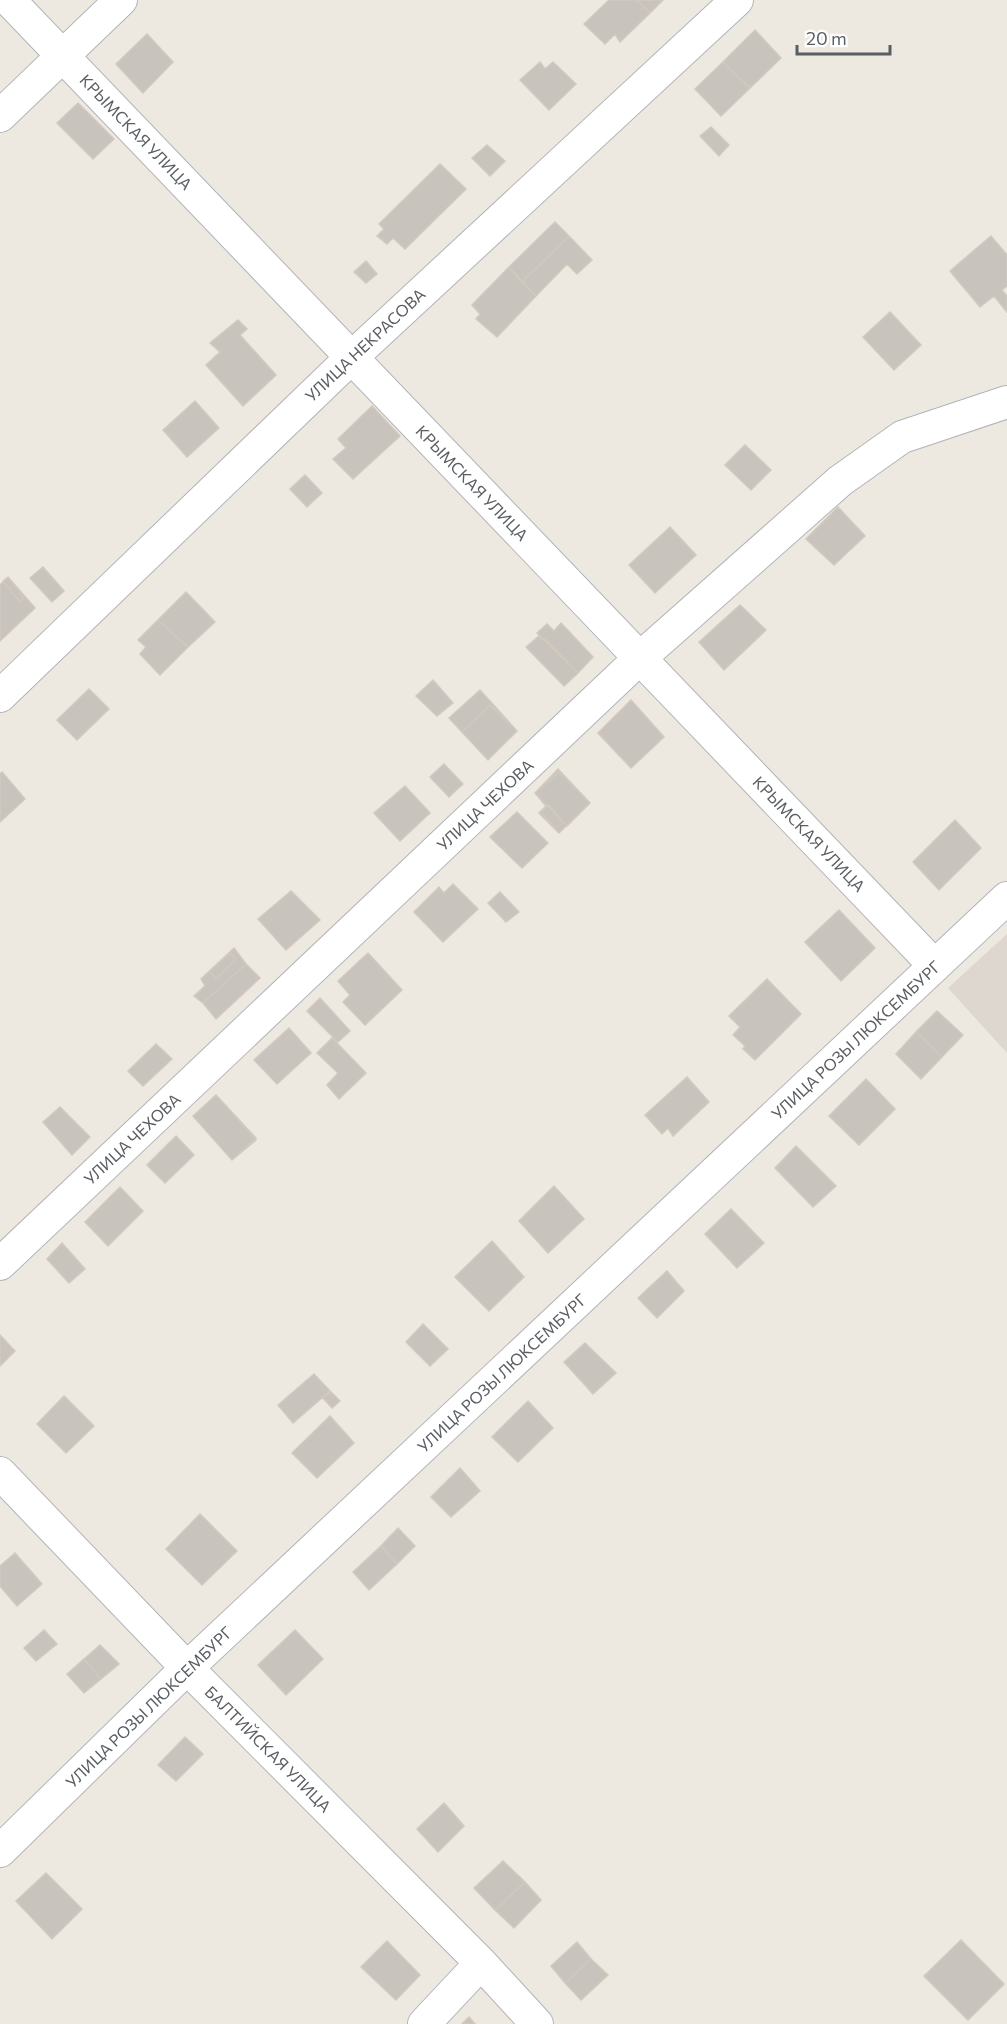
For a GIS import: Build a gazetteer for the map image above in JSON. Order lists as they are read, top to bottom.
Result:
{
  "streets": {
    "street": [
      "КРЫМСКАЯ УЛИЦА",
      "УЛИЦА НЕКРАСОВА",
      "УЛИЦА ЧЕХОВА",
      "УЛИЦА РОЗЫ ЛЮКСЕМБУРГ",
      "БАЛТИЙСКАЯ УЛИЦА"
    ]
  },
  "crossings": [
    ["КРЫМСКАЯ УЛИЦА", "УЛИЦА НЕКРАСОВА"],
    ["КРЫМСКАЯ УЛИЦА", "УЛИЦА ЧЕХОВА"],
    ["КРЫМСКАЯ УЛИЦА", "УЛИЦА РОЗЫ ЛЮКСЕМБУРГ"],
    ["УЛИЦА РОЗЫ ЛЮКСЕМБУРГ", "БАЛТИЙСКАЯ УЛИЦА"]
  ],
  "scale_bar": "20 m"
}
